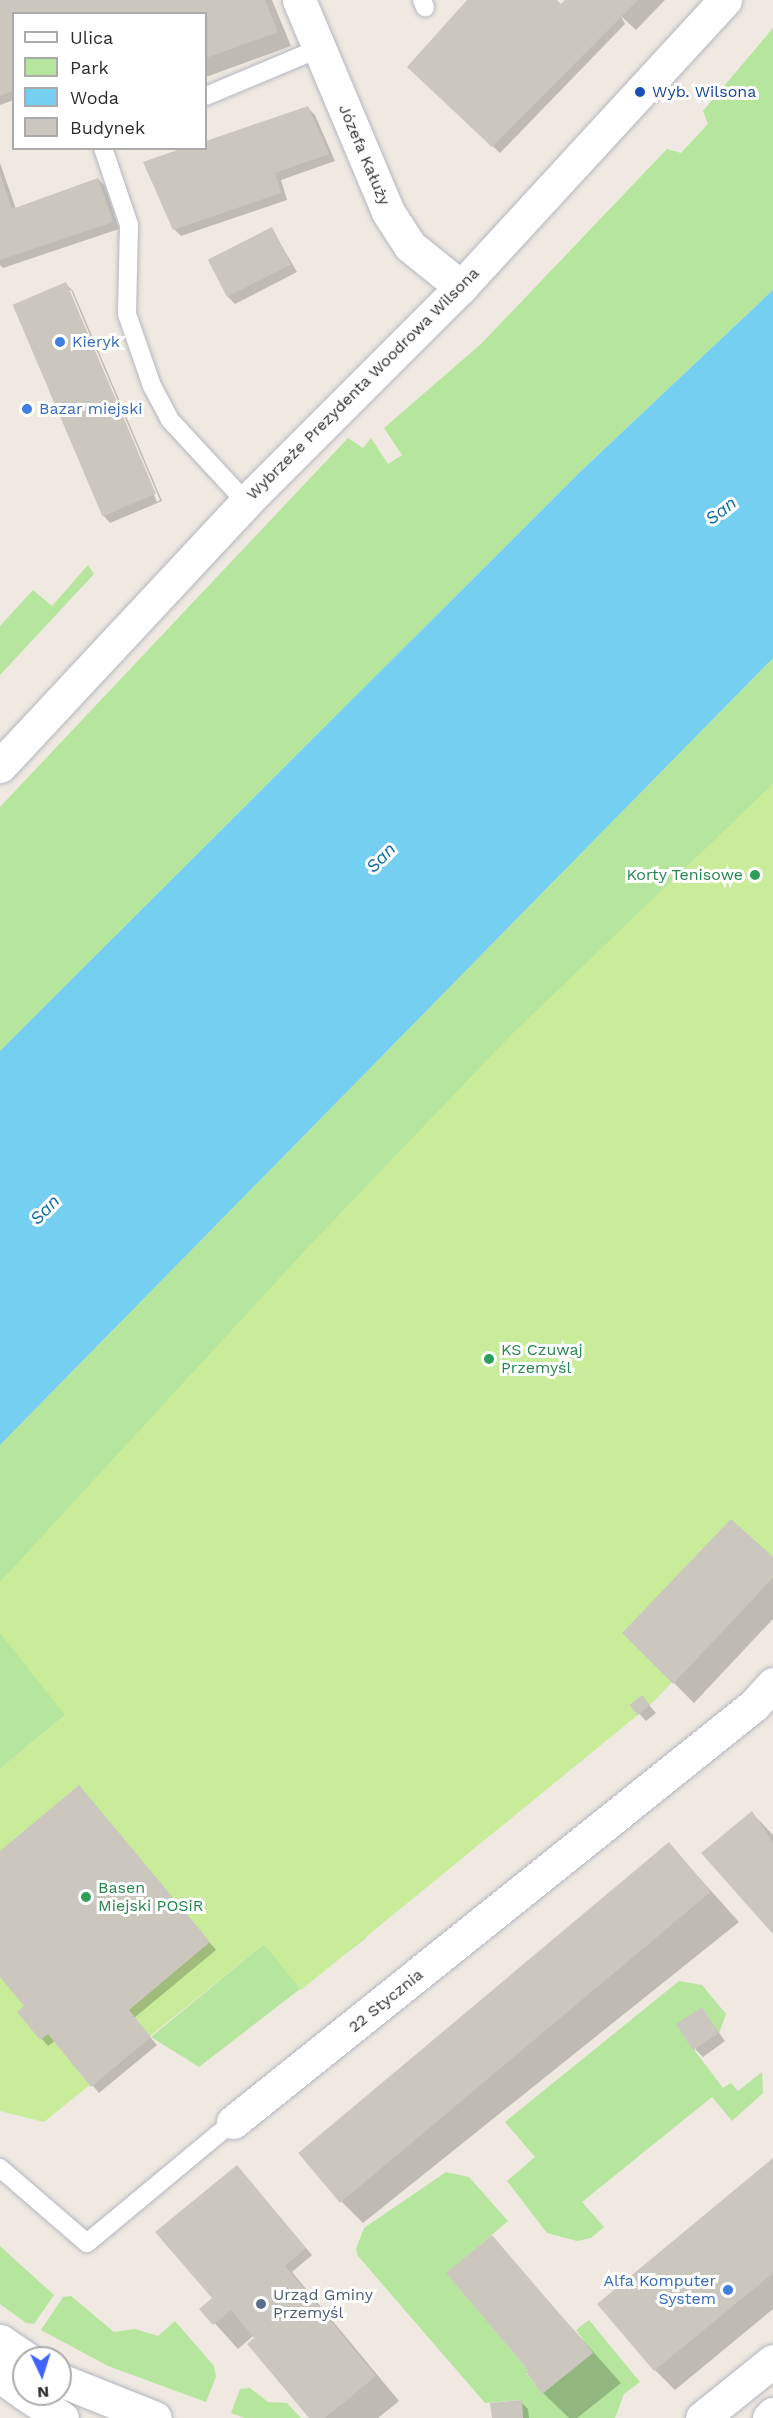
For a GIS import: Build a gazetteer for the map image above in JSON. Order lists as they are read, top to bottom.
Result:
{
  "streets": {
    "street": ["Józefa Kałuży", "Wybrzeże Prezydenta Woodrowa Wilsona", "22 Stycznia"]
  },
  "crossings": [
    ["Józefa Kałuży", "Wybrzeże Prezydenta Woodrowa Wilsona"]
  ],
  "water": ["San"],
  "places": [
    "Wyb. Wilsona",
    "Kieryk",
    "Bazar miejski",
    "Korty Tenisowe",
    "KS Czuwaj Przemyśl",
    "Basen Miejski POSiR",
    "Alfa Komputer System",
    "Urząd Gminy Przemyśl"
  ],
  "legend": [
    "Ulica",
    "Park",
    "Woda",
    "Budynek"
  ],
  "north": "bottom"
}
